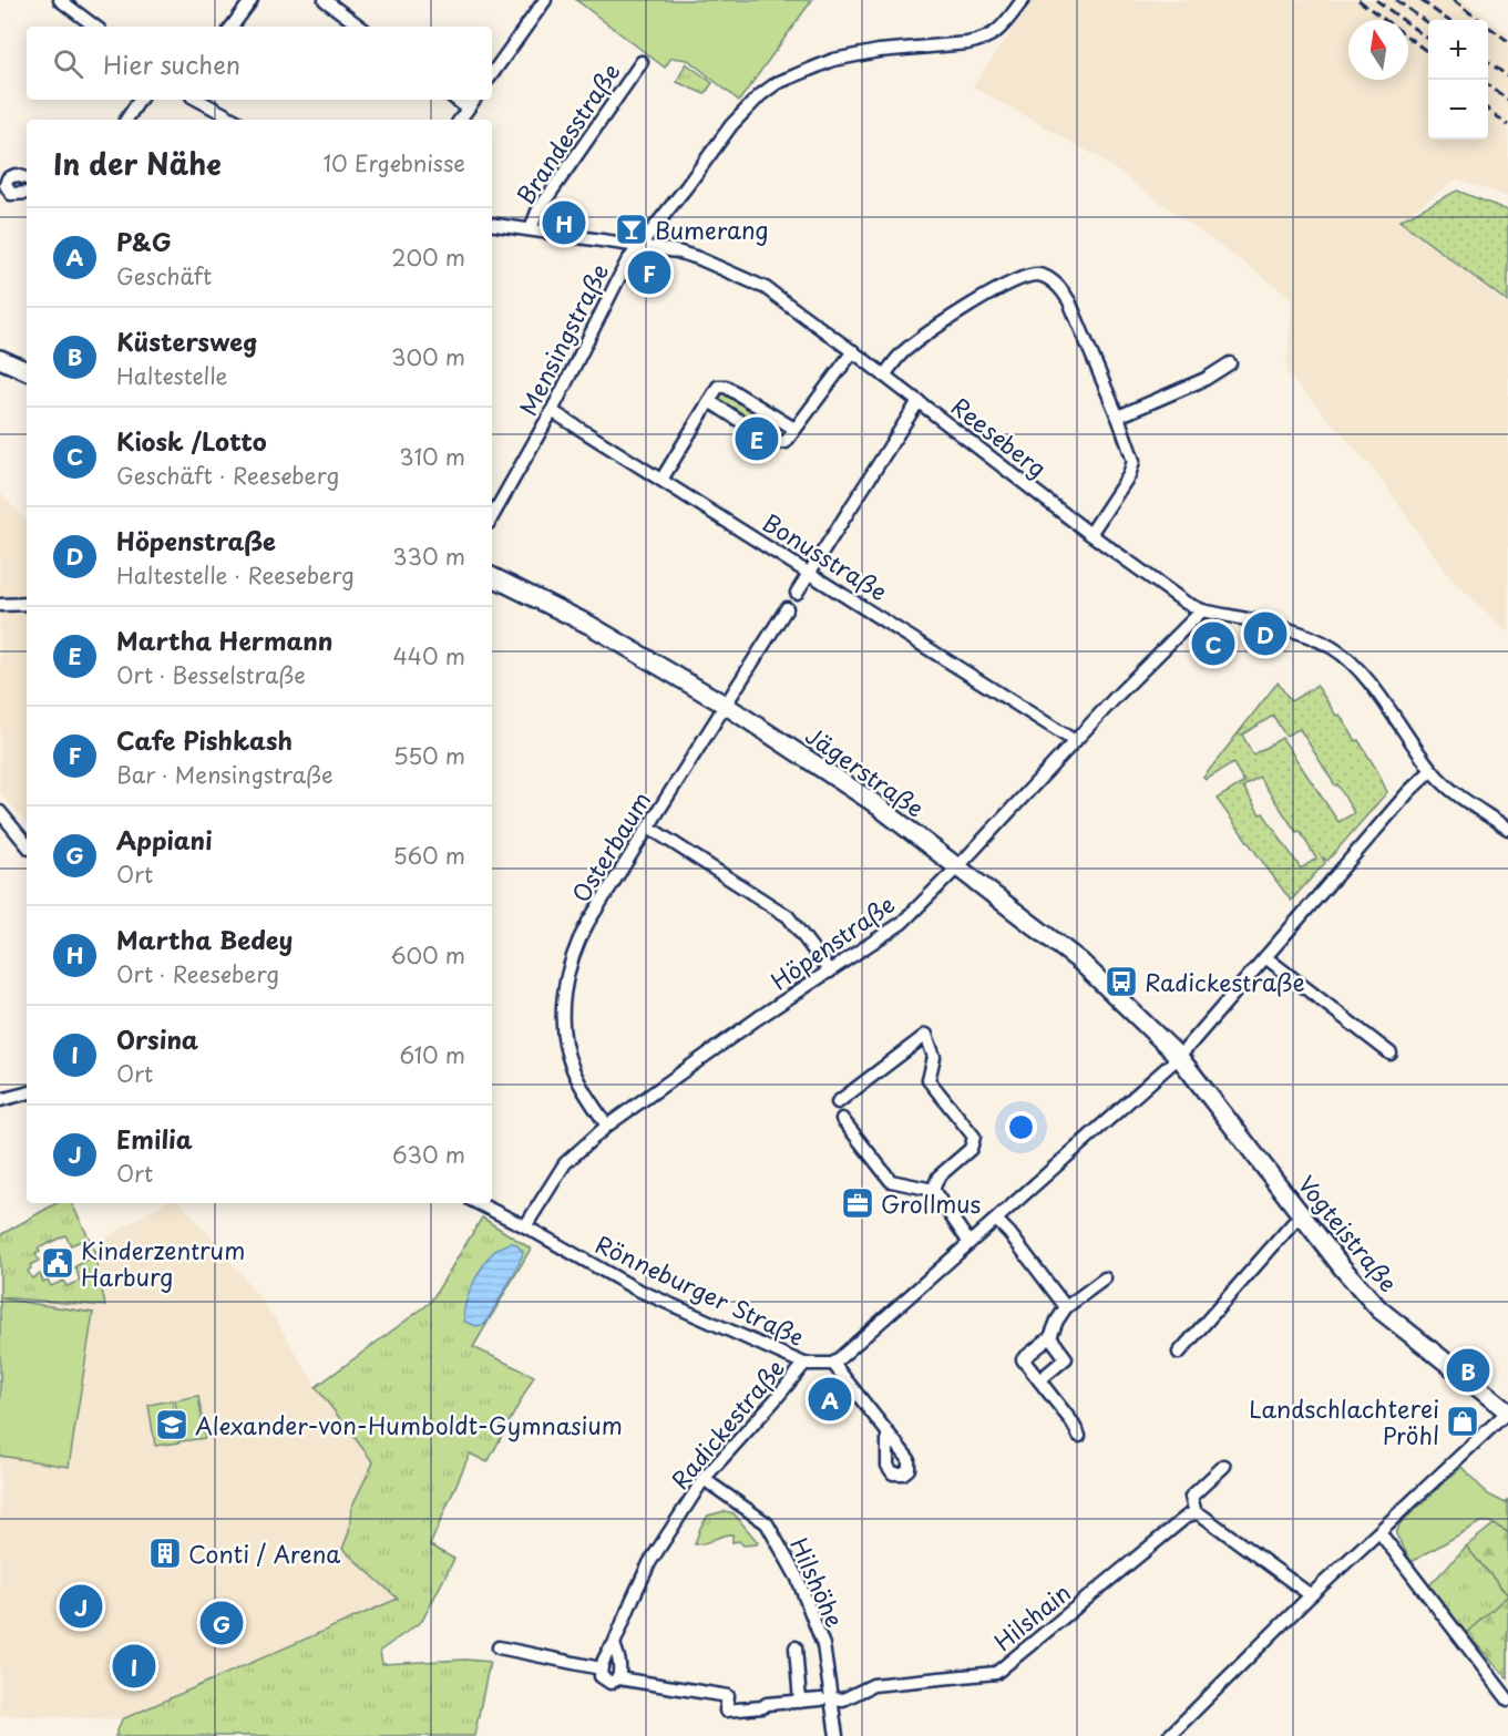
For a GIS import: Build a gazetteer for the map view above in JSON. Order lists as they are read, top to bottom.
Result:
{
  "streets": {
    "street": [
      "Brandesstraße",
      "Mensingstraße",
      "Reeseberg",
      "Bonusstraße",
      "Jägerstraße",
      "Osterbaum",
      "Höpenstraße",
      "Vogteistraße",
      "Rönneburger Straße",
      "Radickestraße",
      "Hilshöhe",
      "Hilshain"
    ]
  },
  "crossings": [
    ["Brandesstraße", "Reeseberg"],
    ["Mensingstraße", "Reeseberg"],
    ["Mensingstraße", "Bonusstraße"],
    ["Reeseberg", "Höpenstraße"],
    ["Bonusstraße", "Höpenstraße"],
    ["Jägerstraße", "Osterbaum"],
    ["Jägerstraße", "Höpenstraße"],
    ["Jägerstraße", "Vogteistraße"],
    ["Osterbaum", "Höpenstraße"],
    ["Höpenstraße", "Rönneburger Straße"],
    ["Rönneburger Straße", "Radickestraße"],
    ["Radickestraße", "Hilshöhe"],
    ["Hilshöhe", "Hilshain"]
  ],
  "places": {
    "bar": ["Bumerang"],
    "bus stop": ["Radickestraße"],
    "office": ["Grollmus"],
    "public building": ["Kinderzentrum Harburg"],
    "shop": ["Landschlachterei Pröhl"],
    "school or university": ["Alexander-von-Humboldt-Gymnasium"],
    "building": ["Conti / Arena"]
  },
  "north": "top",
  "page": {
    "map_buttons": ["+", "−"],
    "search": "Hier suchen",
    "heading": ["In der Nähe", "10 Ergebnisse"],
    "pins": [
      "H",
      "F",
      "E",
      "D",
      "C",
      "B",
      "A",
      "J",
      "G",
      "I"
    ],
    "list": [
      {
        "mark": "A",
        "name": "P&G",
        "note": "Geschäft",
        "value": "200 m"
      },
      {
        "mark": "B",
        "name": "Küstersweg",
        "note": "Haltestelle",
        "value": "300 m"
      },
      {
        "mark": "C",
        "name": "Kiosk /Lotto",
        "note": "Geschäft · Reeseberg",
        "value": "310 m"
      },
      {
        "mark": "D",
        "name": "Höpenstraße",
        "note": "Haltestelle · Reeseberg",
        "value": "330 m"
      },
      {
        "mark": "E",
        "name": "Martha Hermann",
        "note": "Ort · Besselstraße",
        "value": "440 m"
      },
      {
        "mark": "F",
        "name": "Cafe Pishkash",
        "note": "Bar · Mensingstraße",
        "value": "550 m"
      },
      {
        "mark": "G",
        "name": "Appiani",
        "note": "Ort",
        "value": "560 m"
      },
      {
        "mark": "H",
        "name": "Martha Bedey",
        "note": "Ort · Reeseberg",
        "value": "600 m"
      },
      {
        "mark": "I",
        "name": "Orsina",
        "note": "Ort",
        "value": "610 m"
      },
      {
        "mark": "J",
        "name": "Emilia",
        "note": "Ort",
        "value": "630 m"
      }
    ]
  }
}
